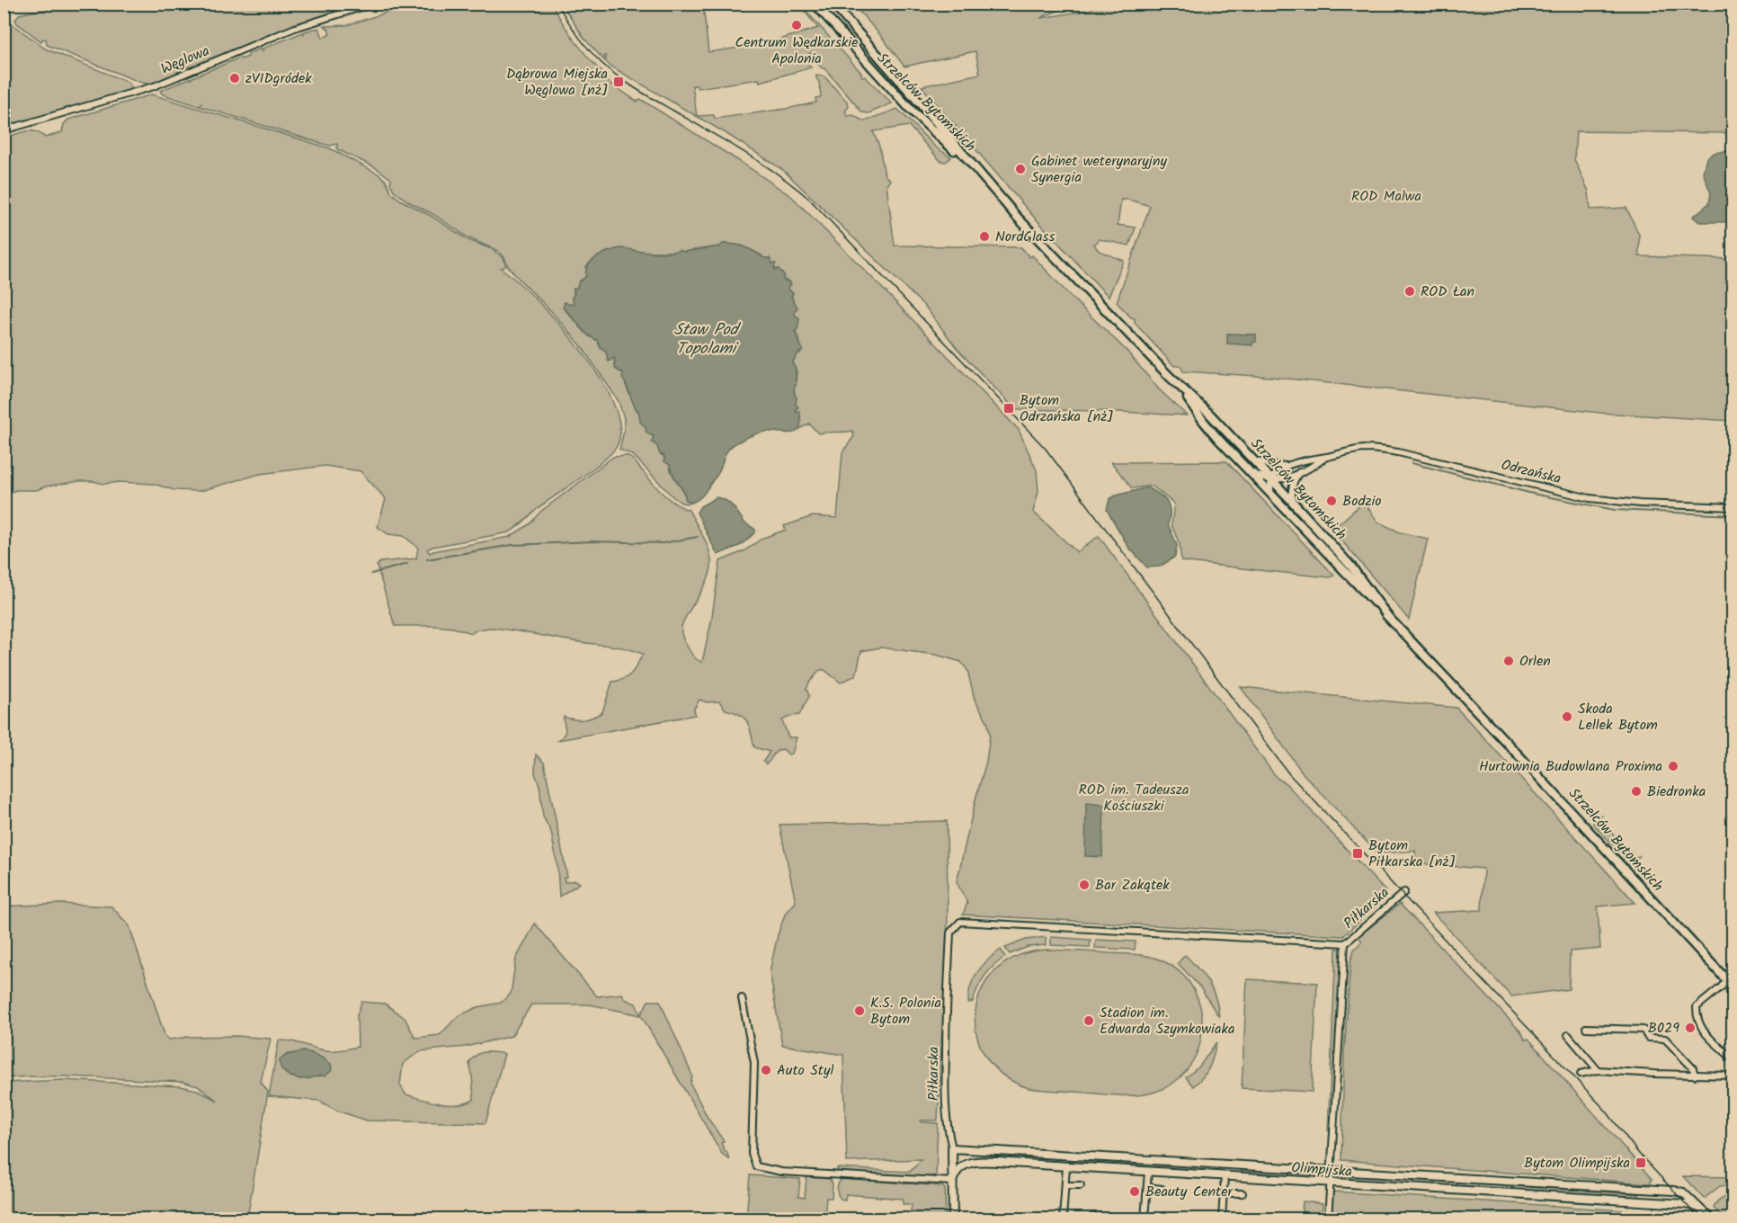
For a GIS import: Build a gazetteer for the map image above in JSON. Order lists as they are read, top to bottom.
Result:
{
  "streets": {
    "main road": ["Strzelców Bytomskich"],
    "street": [
      "Węglowa",
      "Odrzańska",
      "Piłkarska",
      "Olimpijska"
    ]
  },
  "crossings": [
    ["Piłkarska", "Olimpijska"]
  ],
  "water": ["Staw Pod Topolami"],
  "parks": ["ROD Malwa", "ROD im. Tadeusza Kościuszki"],
  "places": {
    "other": [
      "Centrum Wędkarskie Apolonia",
      "zVIDgródek",
      "Gabinet weterynaryjny Synergia",
      "NordGlass",
      "ROD Łan",
      "Bodzio",
      "Orlen",
      "Skoda Lellek Bytom",
      "Hurtownia Budowlana Proxima",
      "Biedronka",
      "Bar Zakątek",
      "K.S. Polonia Bytom",
      "Stadion im. Edwarda Szymkowiaka",
      "B029",
      "Auto Styl",
      "Beauty Center"
    ],
    "transit": [
      "Dąbrowa Miejska Węglowa [nż]",
      "Bytom Odrzańska [nż]",
      "Bytom Piłkarska [nż]",
      "Bytom Olimpijska"
    ]
  }
}
